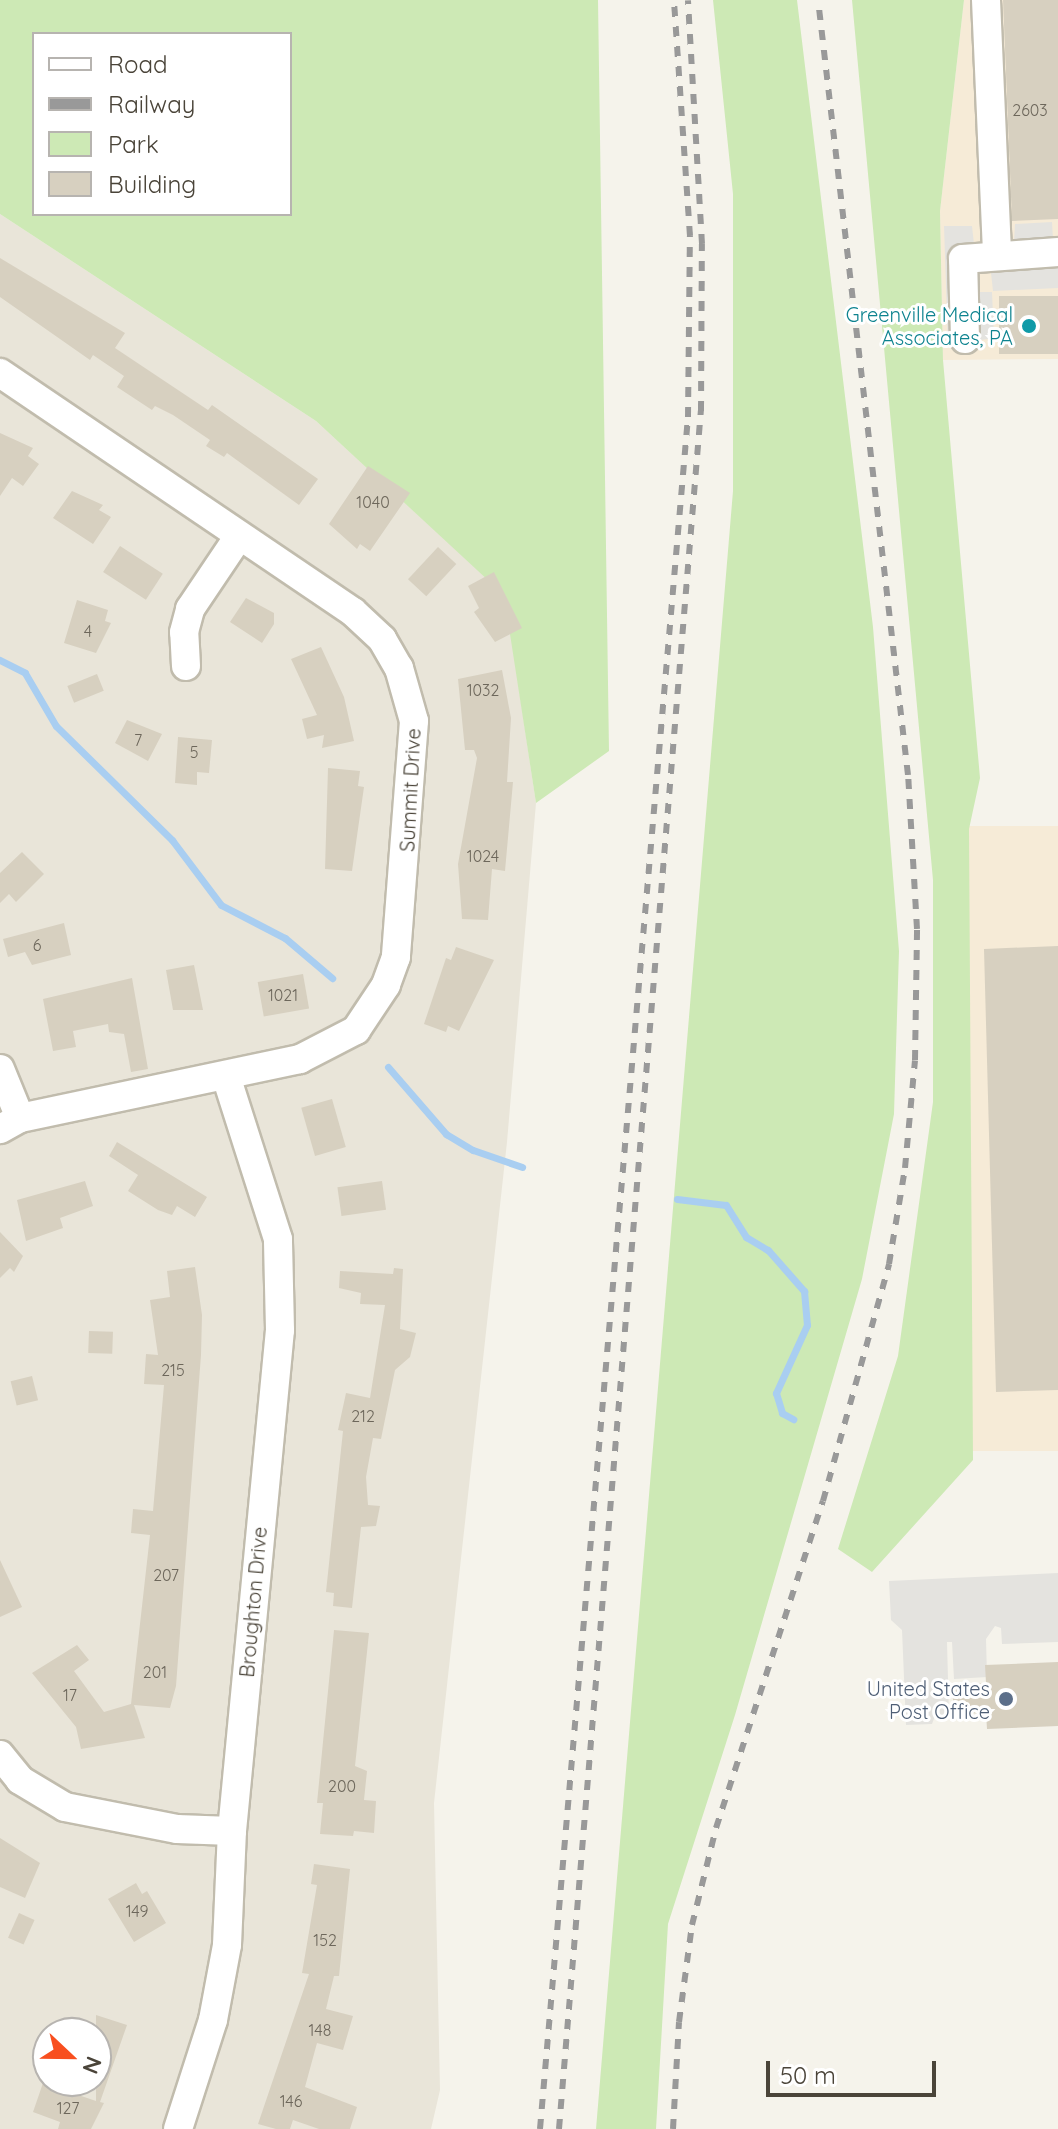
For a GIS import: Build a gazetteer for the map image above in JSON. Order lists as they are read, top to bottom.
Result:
{
  "streets": {
    "street": ["Summit Drive", "Broughton Drive"]
  },
  "crossings": [
    ["Summit Drive", "Broughton Drive"]
  ],
  "places": ["Greenville Medical Associates, PA", "United States Post Office"],
  "house_numbers": [
    "2603",
    "1040",
    "4",
    "1032",
    "7",
    "5",
    "1024",
    "6",
    "1021",
    "215",
    "212",
    "207",
    "201",
    "17",
    "200",
    "149",
    "152",
    "148",
    "146",
    "127"
  ],
  "legend": [
    "Road",
    "Railway",
    "Park",
    "Building"
  ],
  "scale_bar": "50 m",
  "north": "right"
}
